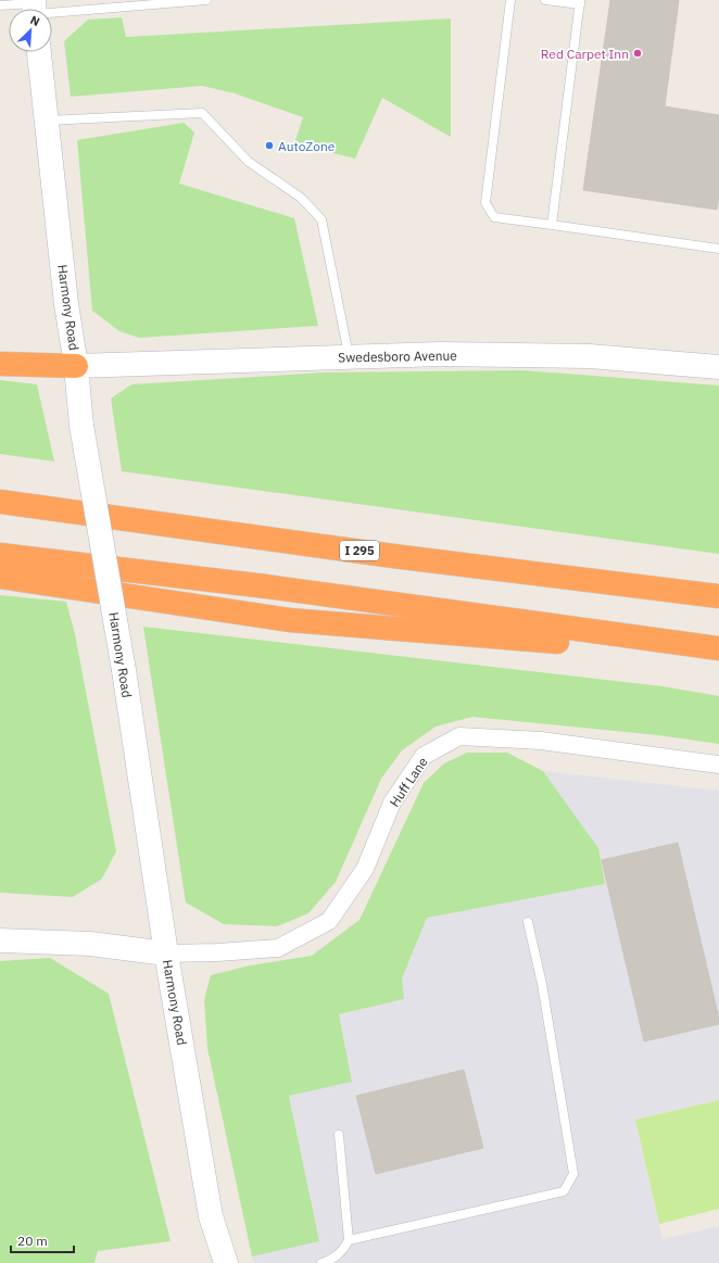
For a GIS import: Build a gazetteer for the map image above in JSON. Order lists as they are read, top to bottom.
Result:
{
  "streets": {
    "highway": ["I 295"],
    "main road": ["Harmony Road", "Swedesboro Avenue"],
    "street": ["Huff Lane"]
  },
  "crossings": [
    ["Harmony Road", "Swedesboro Avenue"],
    ["Harmony Road", "Huff Lane"]
  ],
  "places": ["Red Carpet Inn", "AutoZone"],
  "scale_bar": "20 m",
  "north": "top right"
}
